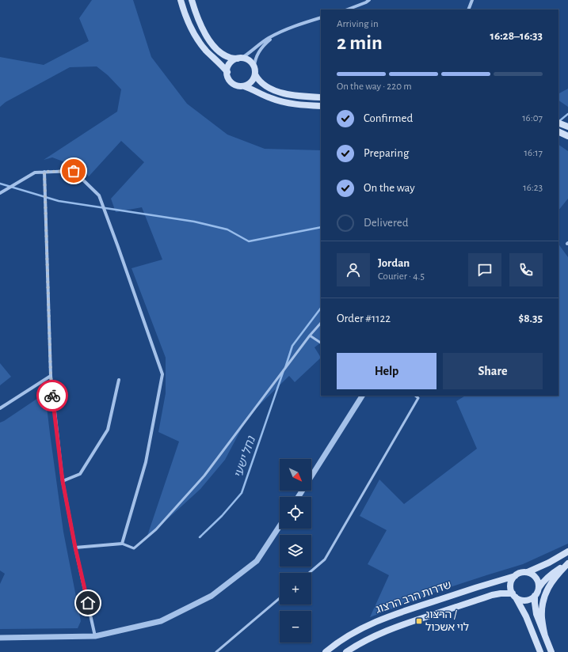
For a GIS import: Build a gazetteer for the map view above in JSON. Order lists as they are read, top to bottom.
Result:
{
  "streets": {
    "main road": ["שדרות הרב הרצוג"]
  },
  "water": ["נחל ישעי"],
  "places": {
    "transit": ["הרצוג / לוי אשכול"]
  },
  "north": "bottom right",
  "page": {
    "heading": ["2 min", "Arriving in", "16:28–16:33"],
    "panel": [
      "Jordan",
      "Courier · 4.5",
      "Order #1122",
      "$8.35"
    ],
    "bar": "On the way · 220 m",
    "list": [
      ["Confirmed", "16:07"],
      ["Preparing", "16:17"],
      ["On the way", "16:23"],
      "Delivered"
    ],
    "buttons": ["Help", "Share"],
    "map_buttons": ["+", "−"]
  }
}
